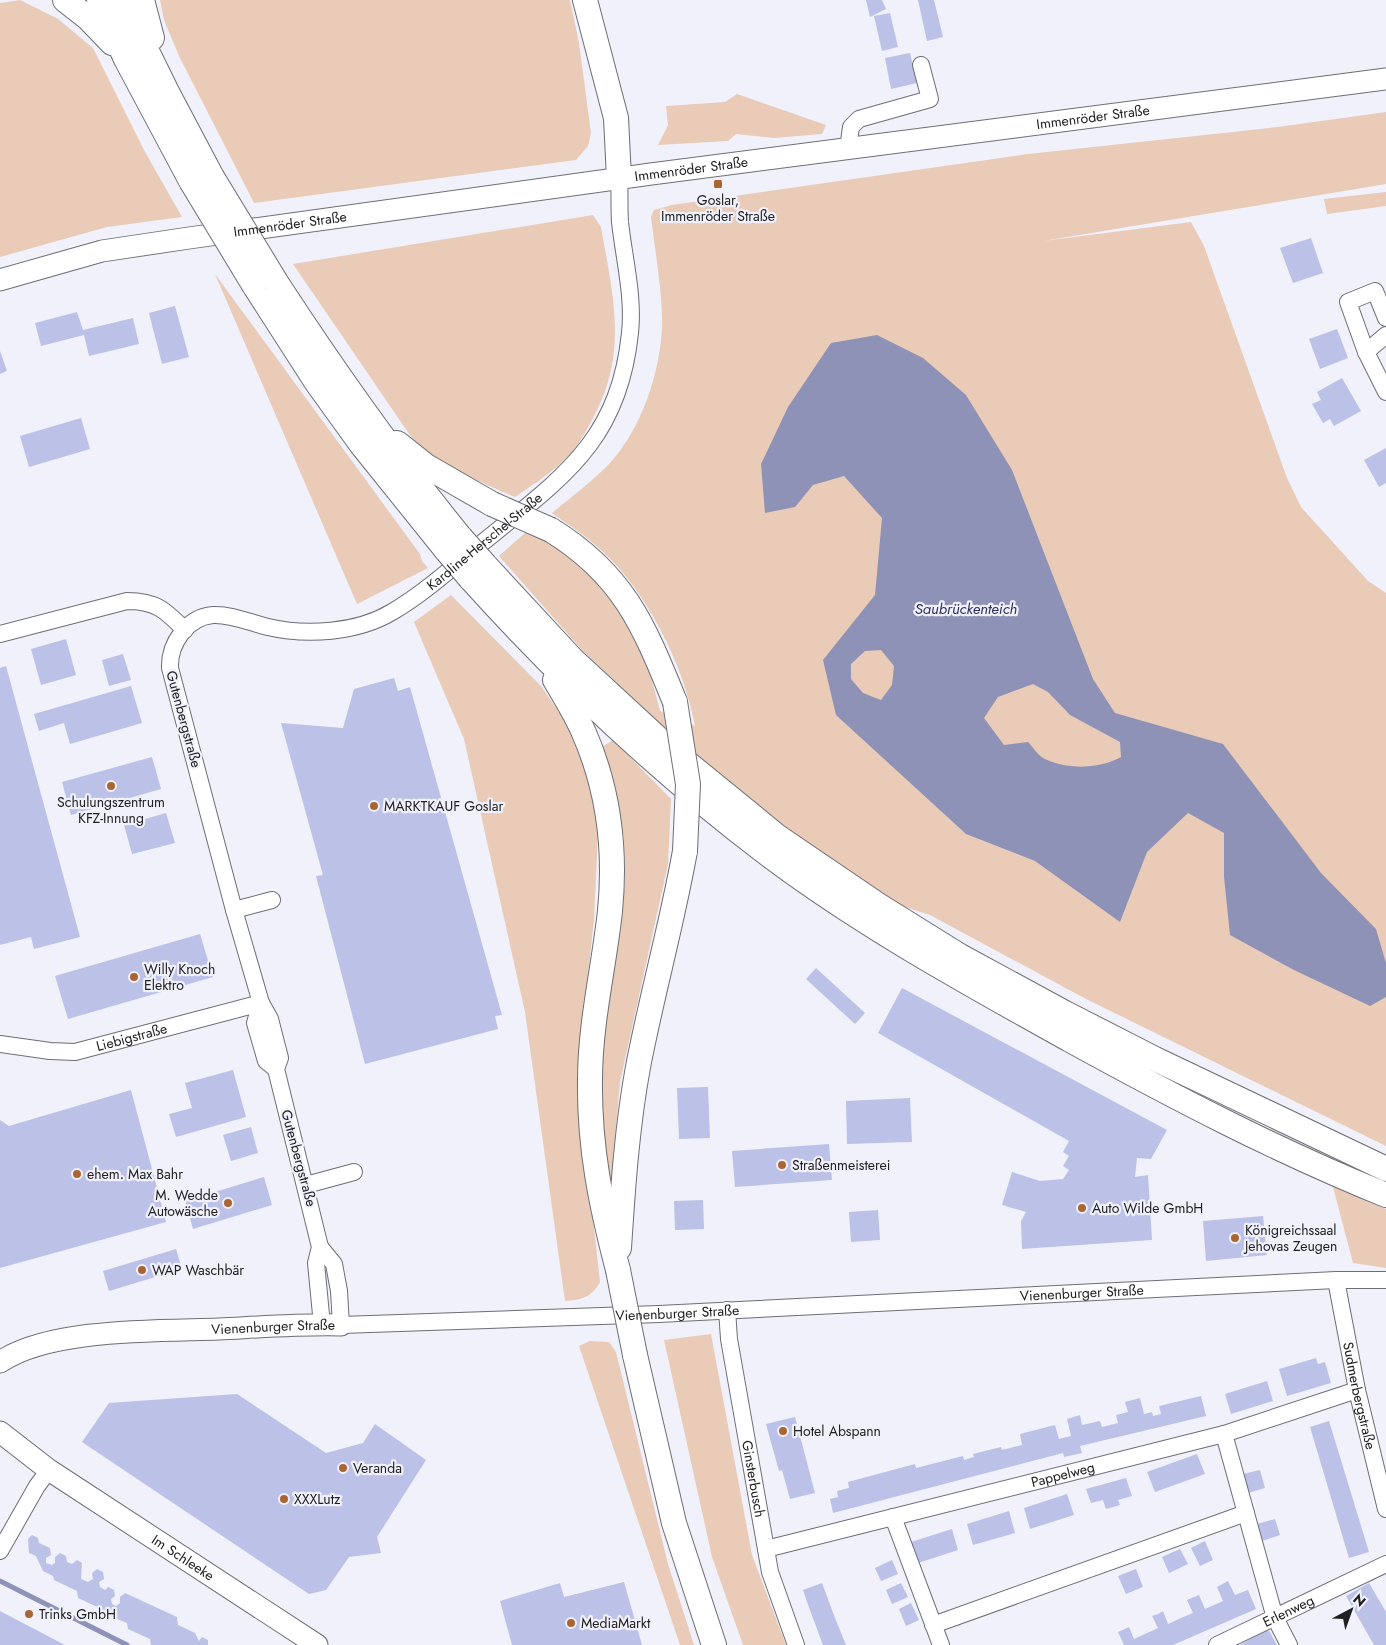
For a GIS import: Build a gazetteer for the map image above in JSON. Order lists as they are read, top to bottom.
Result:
{
  "streets": {
    "main road": ["Immenröder Straße", "Vienenburger Straße", "Im Schleeke"],
    "street": [
      "Karoline-Herschel-Straße",
      "Gutenbergstraße",
      "Liebigstraße",
      "Sudmerbergstraße",
      "Pappelweg",
      "Ginsterbusch",
      "Erlenweg"
    ]
  },
  "crossings": [
    ["Immenröder Straße", "Karoline-Herschel-Straße"],
    ["Karoline-Herschel-Straße", "Gutenbergstraße"],
    ["Gutenbergstraße", "Liebigstraße"],
    ["Gutenbergstraße", "Vienenburger Straße"],
    ["Vienenburger Straße", "Sudmerbergstraße"],
    ["Vienenburger Straße", "Ginsterbusch"],
    ["Sudmerbergstraße", "Pappelweg"],
    ["Pappelweg", "Ginsterbusch"]
  ],
  "water": ["Saubrückenteich"],
  "places": {
    "transit": ["Goslar, Immenröder Straße"],
    "other": [
      "Schulungszentrum KFZ-Innung",
      "MARKTKAUF Goslar",
      "Willy Knoch Elektro",
      "Straßenmeisterei",
      "ehem. Max Bahr",
      "M. Wedde Autowäsche",
      "Auto Wilde GmbH",
      "Königreichssaal Jehovas Zeugen",
      "WAP Waschbär",
      "Hotel Abspann",
      "Veranda",
      "XXXLutz",
      "Trinks GmbH",
      "MediaMarkt"
    ]
  },
  "north": "top right"
}
